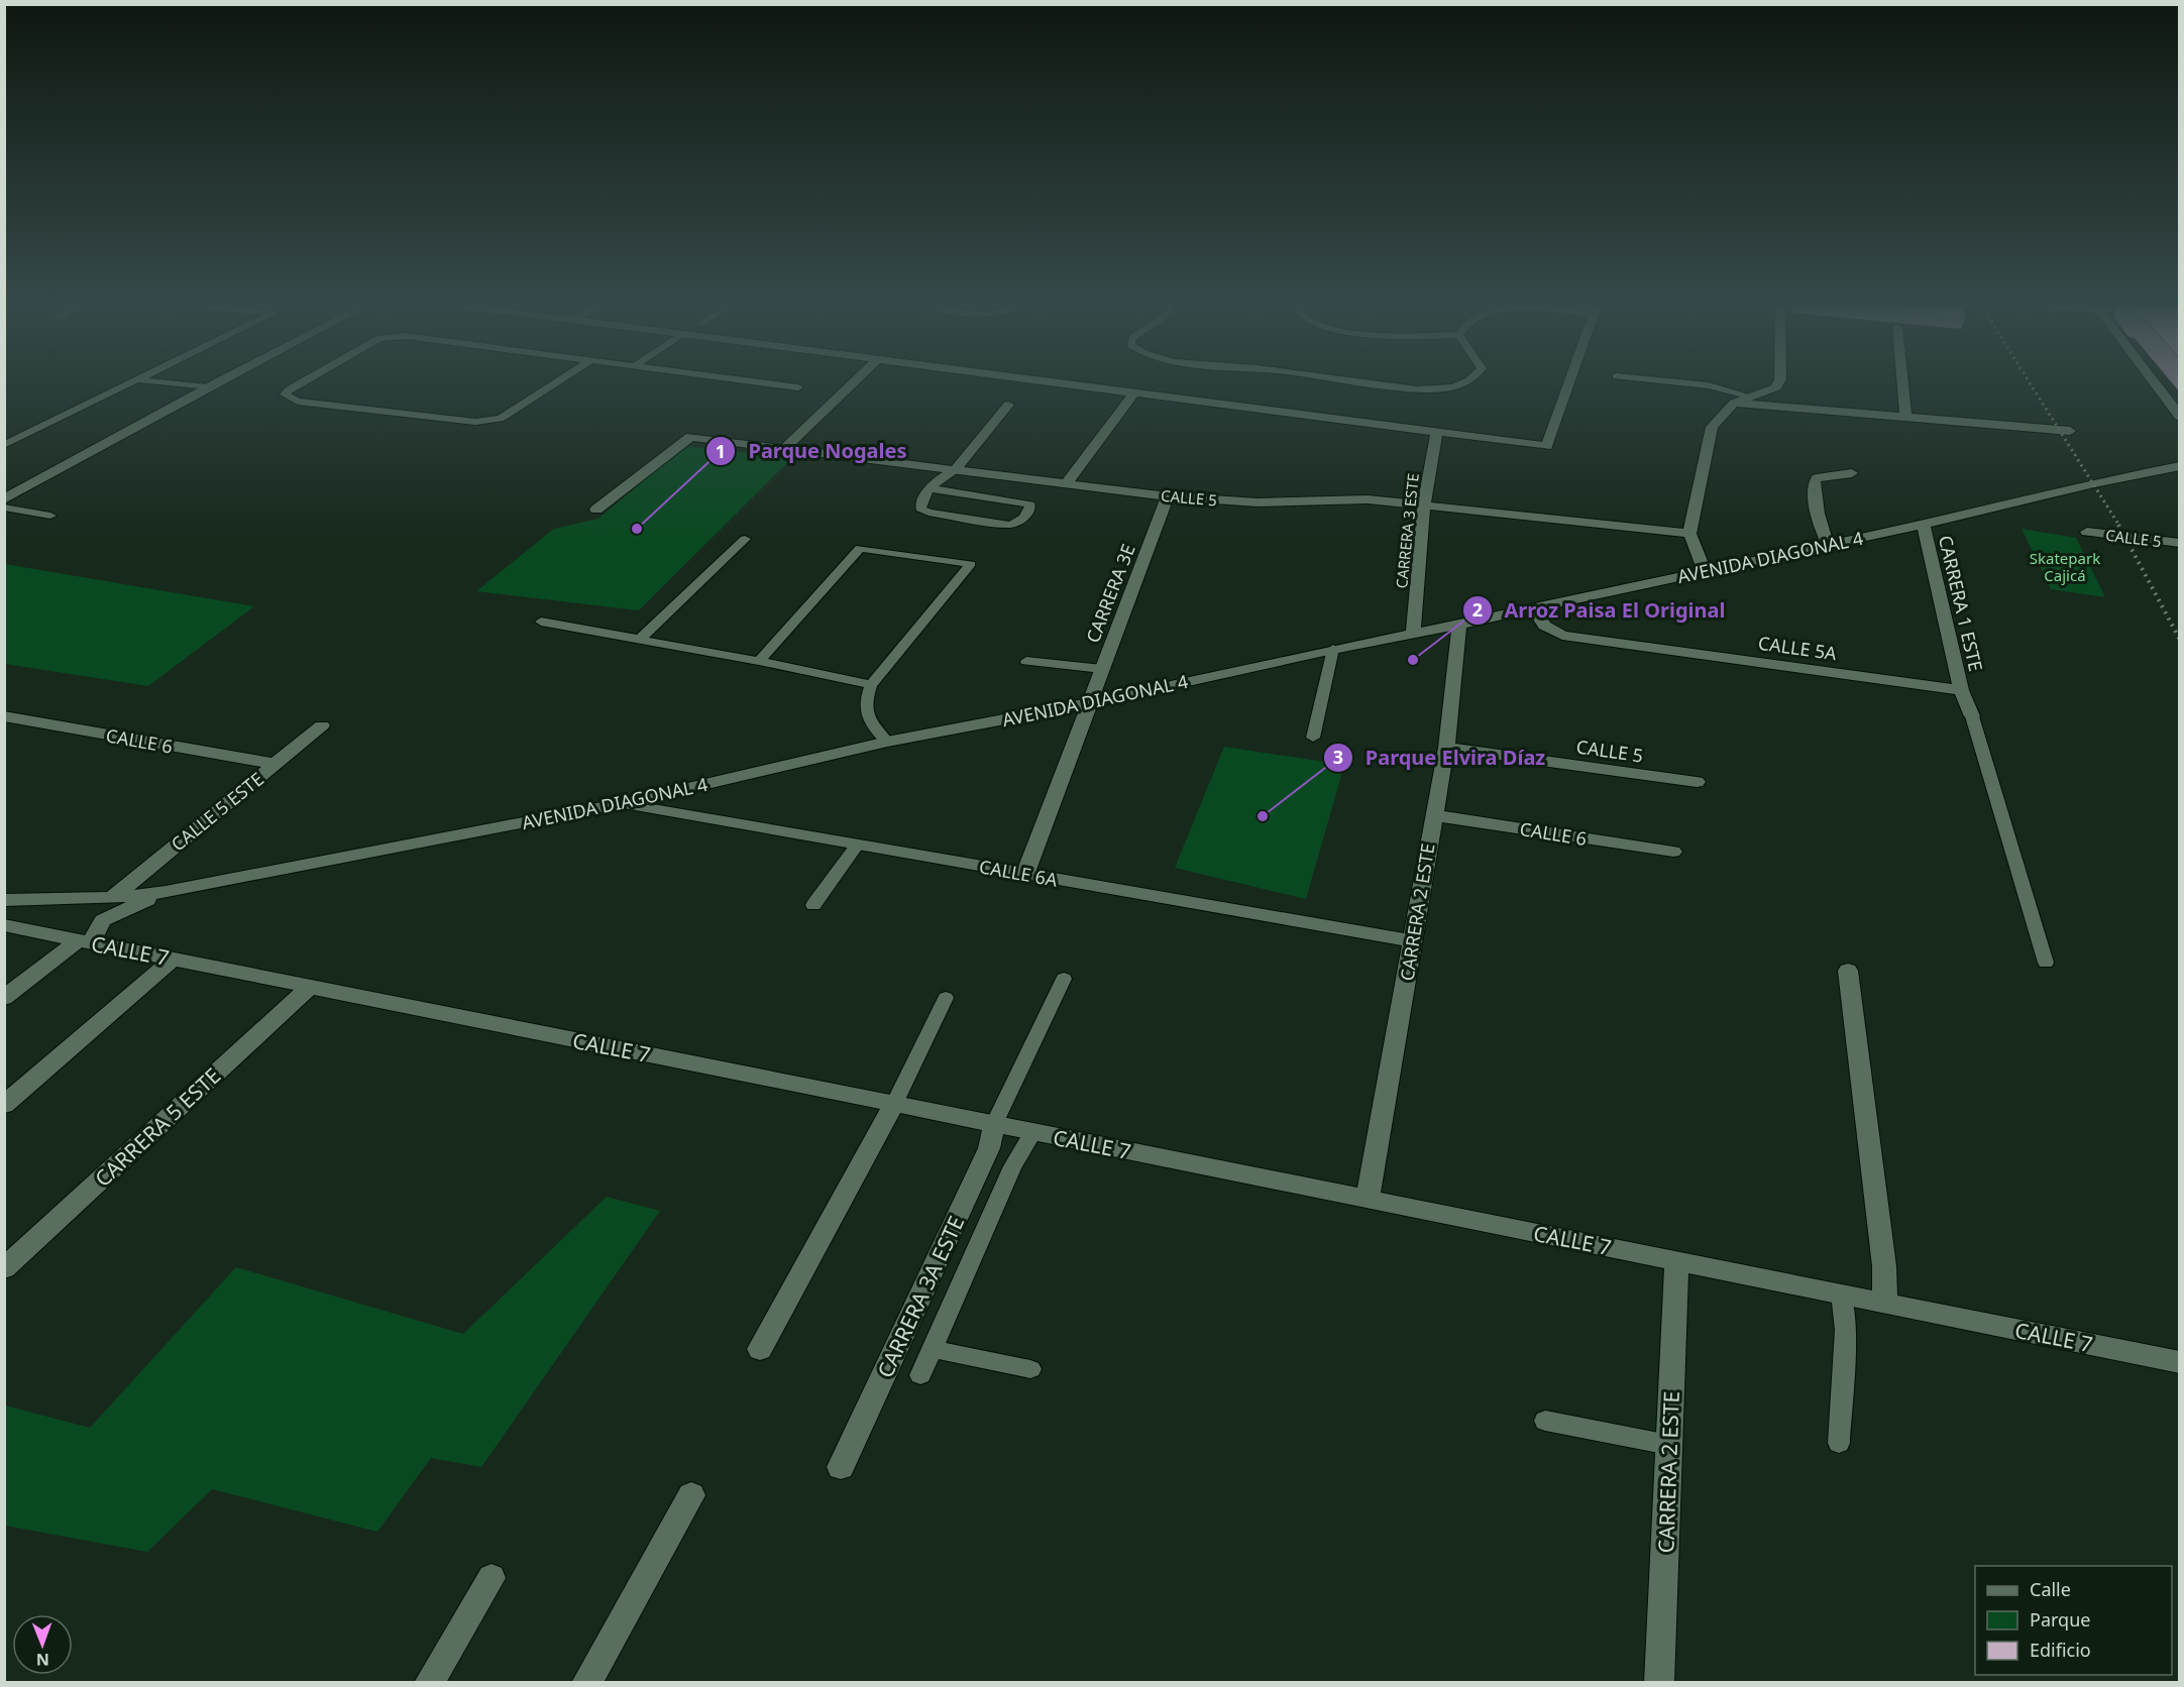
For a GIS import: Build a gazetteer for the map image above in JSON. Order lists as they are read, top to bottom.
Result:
{
  "streets": {
    "street": [
      "CALLE 5",
      "CARRERA 3 ESTE",
      "AVENIDA DIAGONAL 4",
      "CARRERA 3E",
      "CARRERA 1 ESTE",
      "CALLE 5A",
      "CALLE 6",
      "CALLE 5 ESTE",
      "CALLE 6A",
      "CARRERA 2 ESTE",
      "CALLE 7",
      "CARRERA 5 ESTE",
      "CARRERA 3A ESTE"
    ]
  },
  "crossings": [
    ["CALLE 5", "CARRERA 3 ESTE"],
    ["CALLE 5", "CARRERA 3E"],
    ["CALLE 5", "CARRERA 2 ESTE"],
    ["CARRERA 3 ESTE", "AVENIDA DIAGONAL 4"],
    ["AVENIDA DIAGONAL 4", "CARRERA 3E"],
    ["AVENIDA DIAGONAL 4", "CARRERA 1 ESTE"],
    ["AVENIDA DIAGONAL 4", "CALLE 5A"],
    ["AVENIDA DIAGONAL 4", "CALLE 5 ESTE"],
    ["AVENIDA DIAGONAL 4", "CALLE 6A"],
    ["AVENIDA DIAGONAL 4", "CARRERA 2 ESTE"],
    ["CARRERA 3E", "CALLE 6A"],
    ["CARRERA 1 ESTE", "CALLE 5A"],
    ["CALLE 6", "CALLE 5 ESTE"],
    ["CALLE 6", "CARRERA 2 ESTE"],
    ["CALLE 6A", "CARRERA 2 ESTE"],
    ["CARRERA 2 ESTE", "CALLE 7"],
    ["CALLE 7", "CARRERA 5 ESTE"],
    ["CALLE 7", "CARRERA 3A ESTE"]
  ],
  "parks": ["Skatepark Cajicá"],
  "places": ["Parque Nogales", "Arroz Paisa El Original", "Parque Elvira Díaz"],
  "legend": ["Calle", "Parque", "Edificio"],
  "north": "bottom"
}
